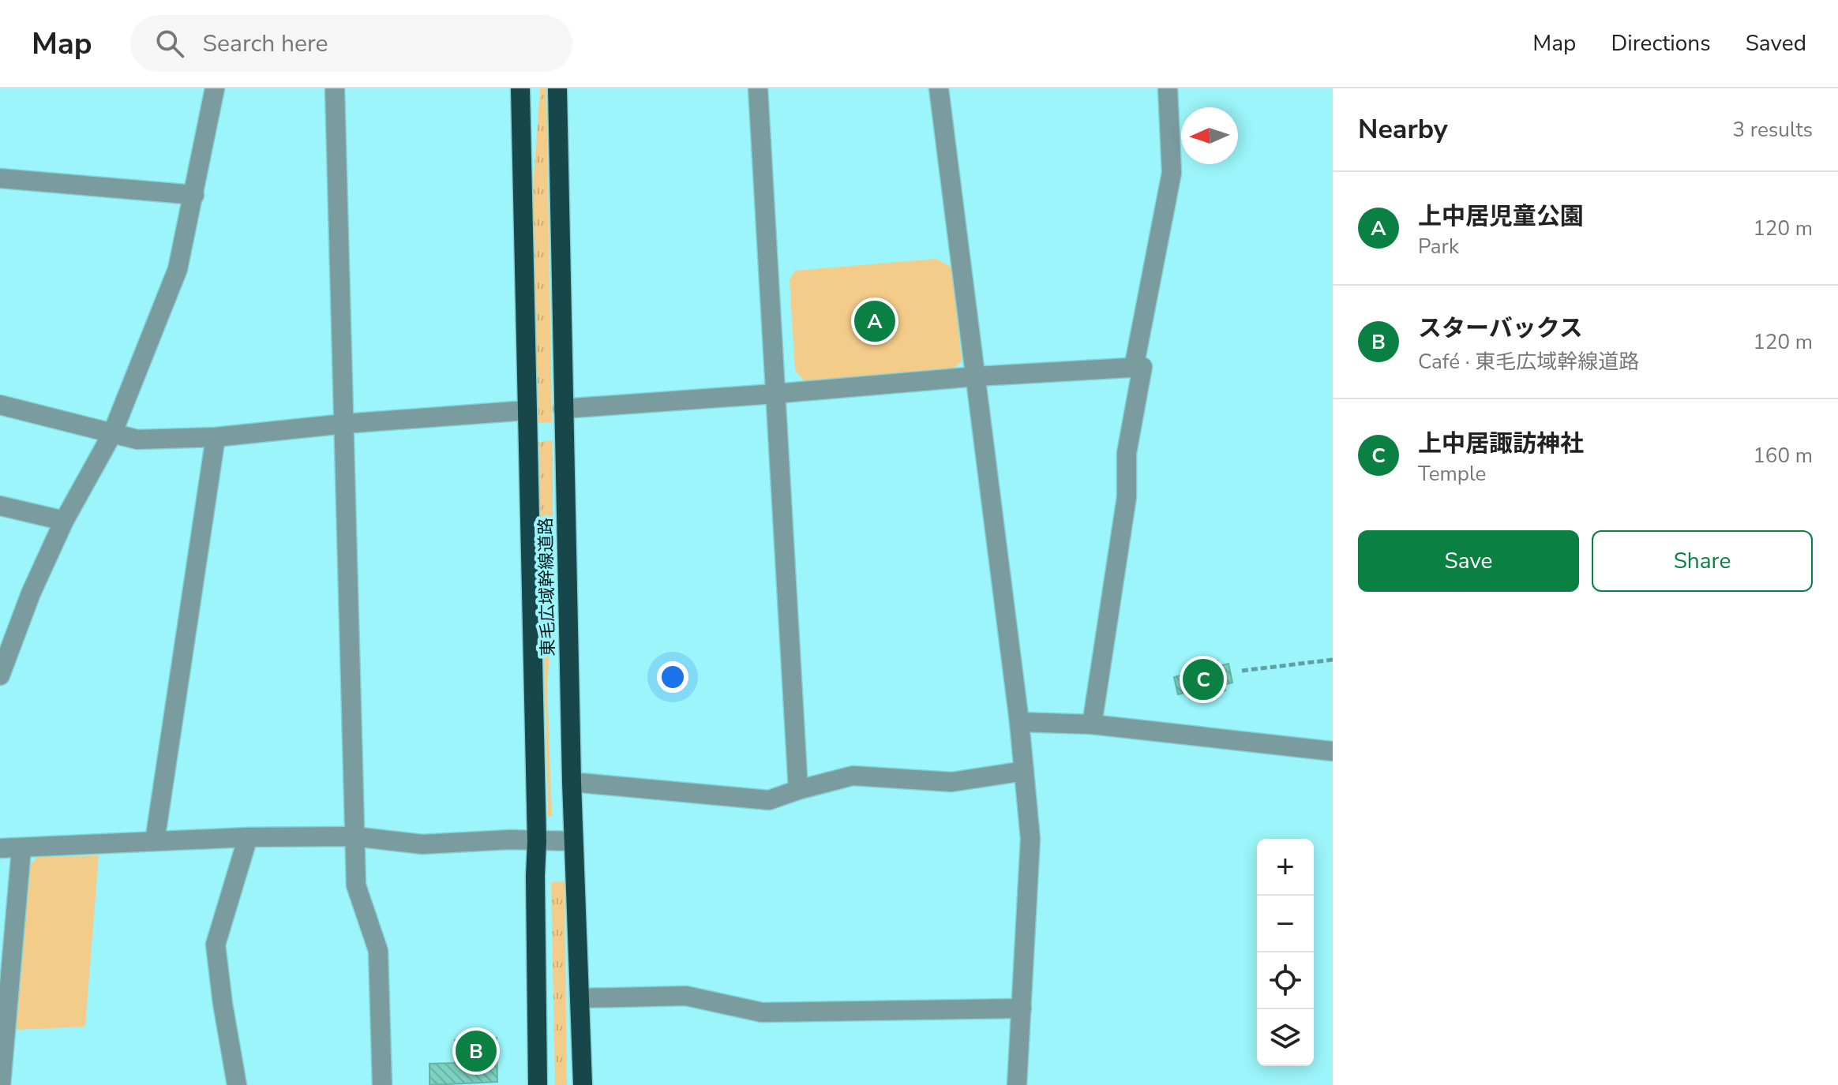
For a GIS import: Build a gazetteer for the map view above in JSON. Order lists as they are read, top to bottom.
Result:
{
  "streets": {
    "highway": ["東毛広域幹線道路"]
  },
  "north": "left",
  "page": {
    "header": "Map",
    "search": "Search here",
    "nav": ["Map", "Directions", "Saved"],
    "heading": ["Nearby", "3 results"],
    "list": [
      {
        "mark": "A",
        "name": "上中居児童公園",
        "note": "Park",
        "value": "120 m"
      },
      {
        "mark": "B",
        "name": "スターバックス",
        "note": "Café · 東毛広域幹線道路",
        "value": "120 m"
      },
      {
        "mark": "C",
        "name": "上中居諏訪神社",
        "note": "Temple",
        "value": "160 m"
      }
    ],
    "pins": ["A", "C", "B"],
    "buttons": ["Save", "Share"],
    "map_buttons": ["+", "−"]
  }
}
